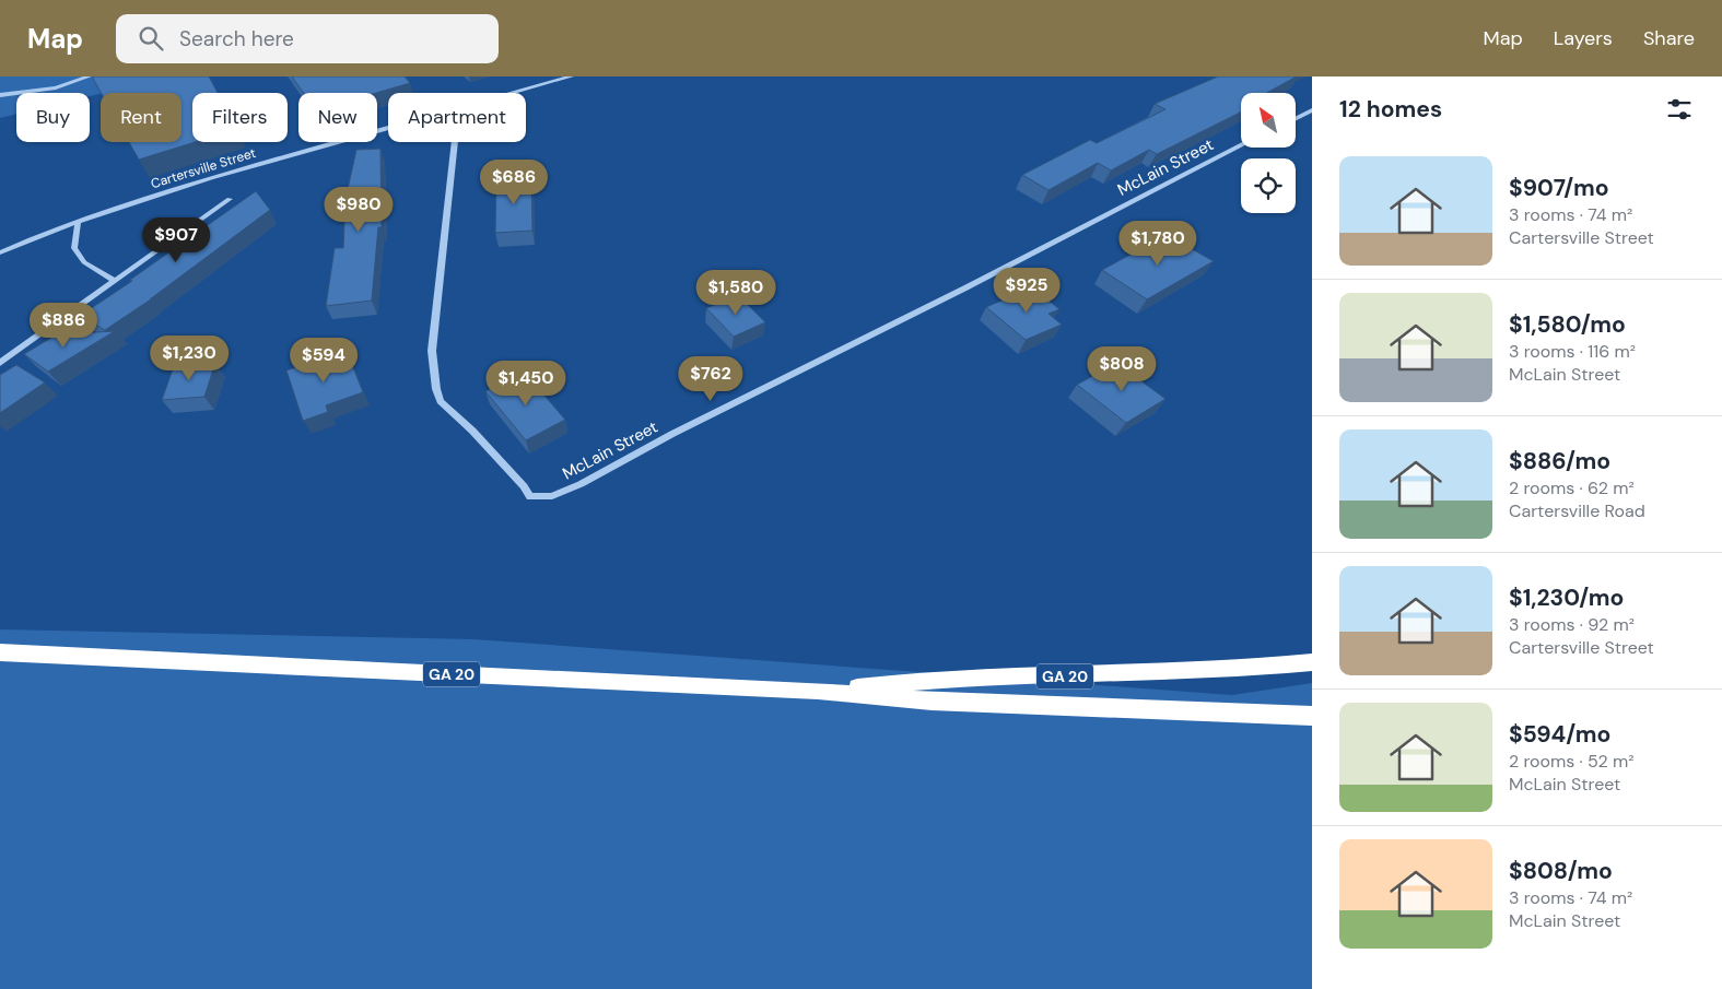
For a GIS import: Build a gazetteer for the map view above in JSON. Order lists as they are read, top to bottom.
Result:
{
  "streets": {
    "highway": ["GA 20"],
    "street": ["McLain Street", "Cartersville Street"]
  },
  "north": "top left",
  "page": {
    "header": "Map",
    "search": "Search here",
    "nav": ["Map", "Layers", "Share"],
    "heading": "12 homes",
    "chip": [
      "Buy",
      "Rent",
      "Filters",
      "New",
      "Apartment"
    ],
    "list": [
      {
        "name": "$907/mo",
        "note": "3 rooms · 74 m² · Cartersville Street"
      },
      {
        "name": "$1,580/mo",
        "note": "3 rooms · 116 m² · McLain Street"
      },
      {
        "name": "$886/mo",
        "note": "2 rooms · 62 m² · Cartersville Road"
      },
      {
        "name": "$1,230/mo",
        "note": "3 rooms · 92 m² · Cartersville Street"
      },
      {
        "name": "$594/mo",
        "note": "2 rooms · 52 m² · McLain Street"
      },
      {
        "name": "$808/mo",
        "note": "3 rooms · 74 m² · McLain Street"
      }
    ],
    "price": [
      "$686",
      "$980",
      "$907",
      "$1,780",
      "$925",
      "$1,580",
      "$886",
      "$1,230",
      "$594",
      "$808",
      "$762",
      "$1,450"
    ]
  }
}
